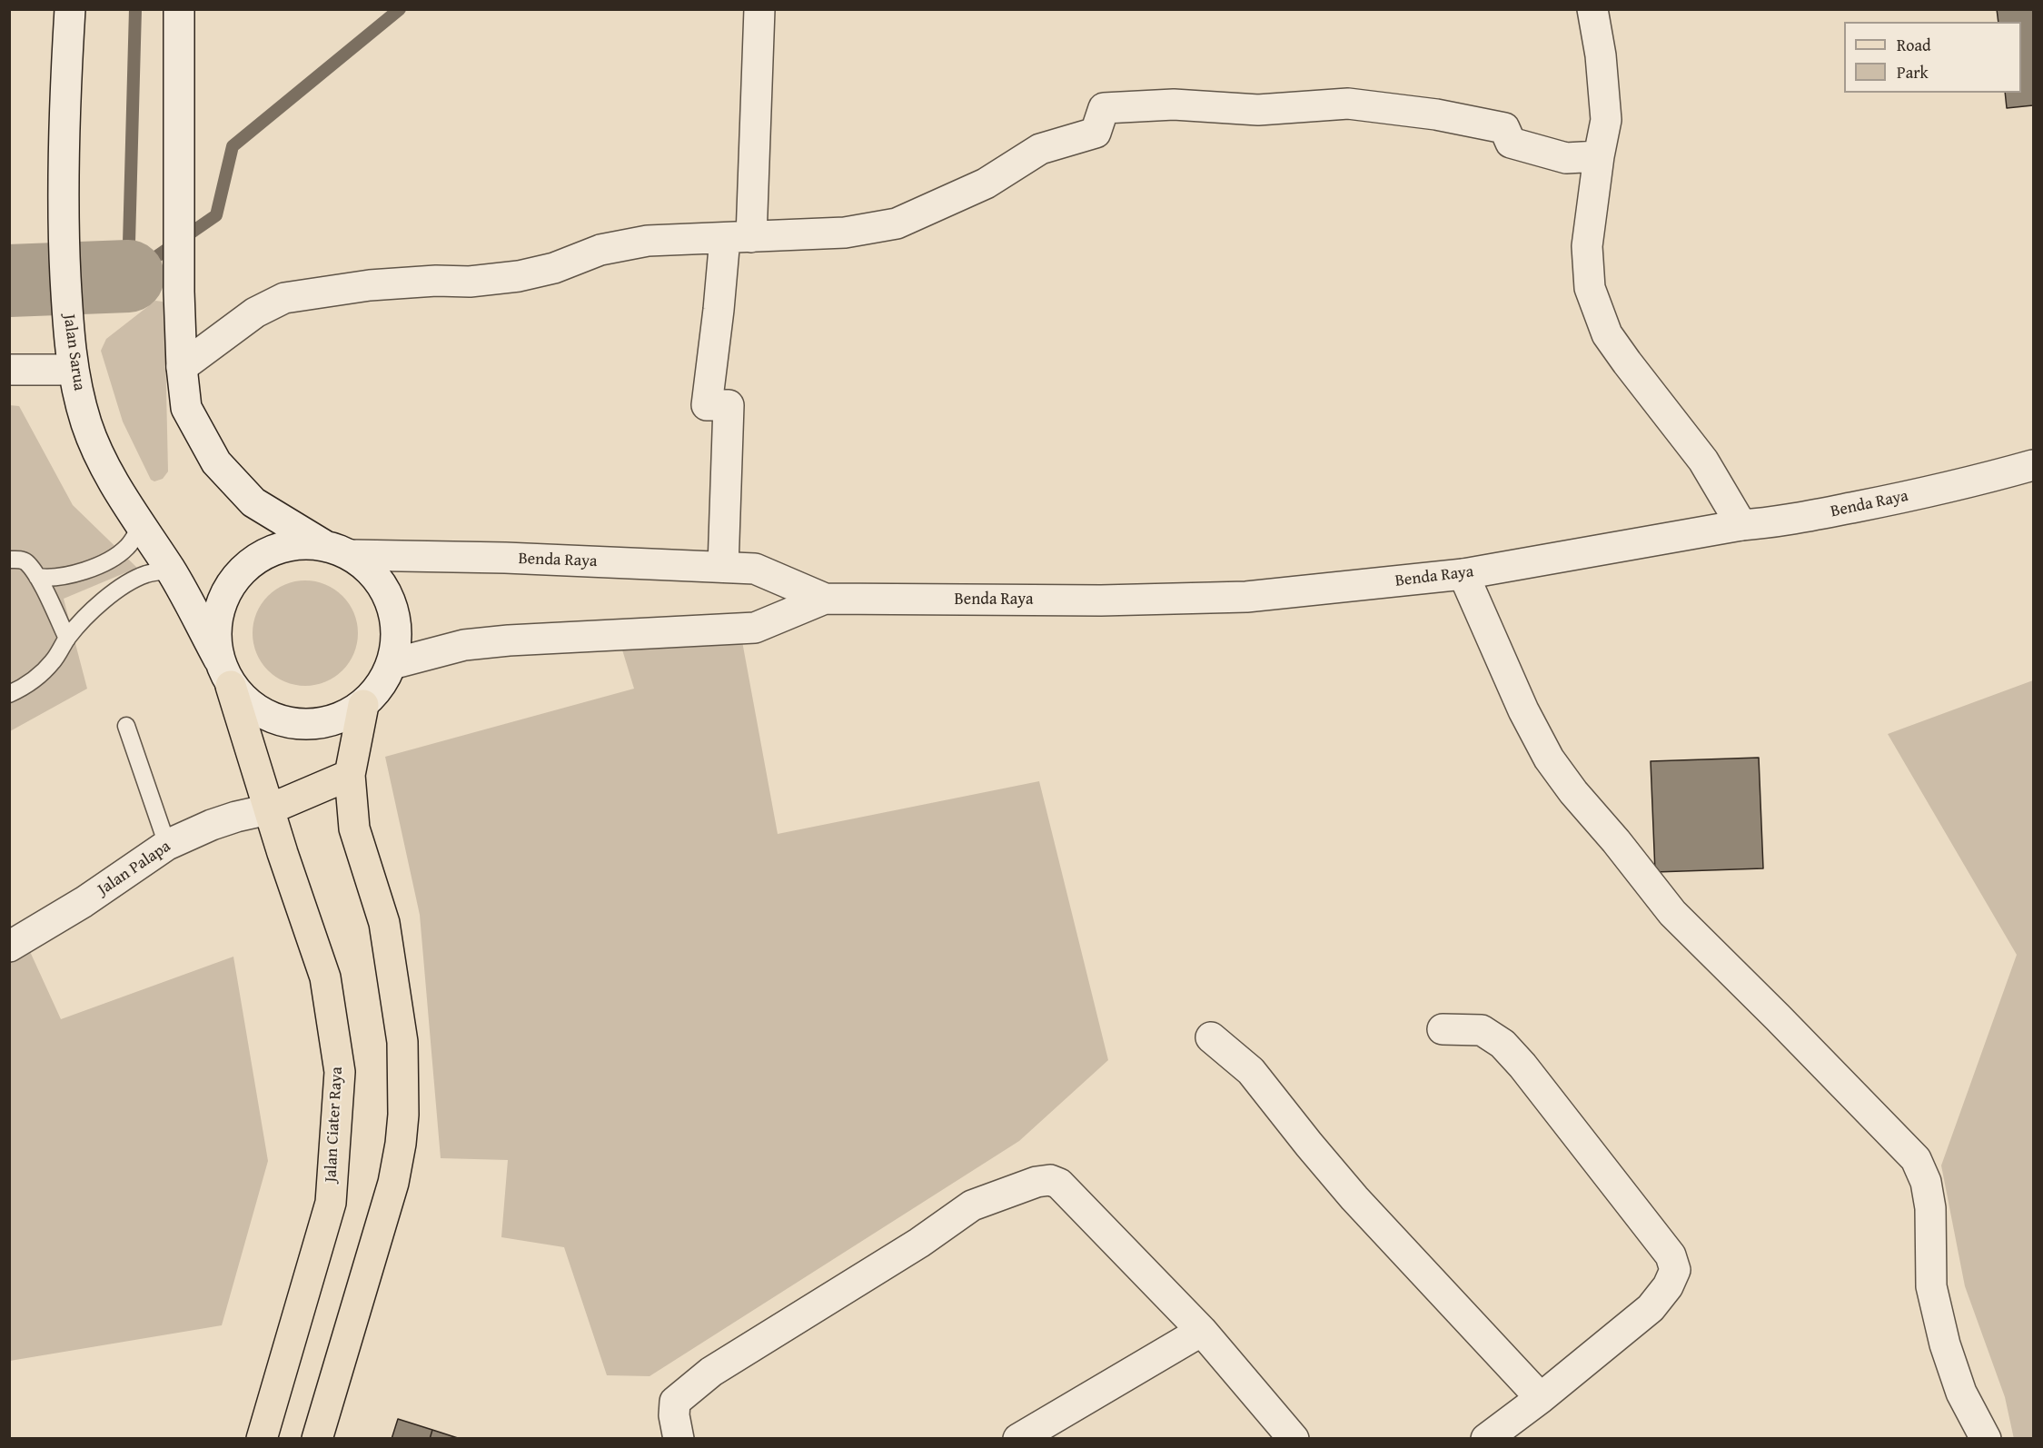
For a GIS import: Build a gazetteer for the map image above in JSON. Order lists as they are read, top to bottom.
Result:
{
  "streets": {
    "main road": ["Jalan Ciater Raya"],
    "street": ["Jalan Sarua", "Benda Raya", "Jalan Palapa"]
  },
  "crossings": [
    ["Jalan Sarua", "Benda Raya"],
    ["Jalan Sarua", "Jalan Ciater Raya"],
    ["Benda Raya", "Jalan Ciater Raya"],
    ["Jalan Palapa", "Jalan Ciater Raya"]
  ],
  "legend": ["Road", "Park"]
}
